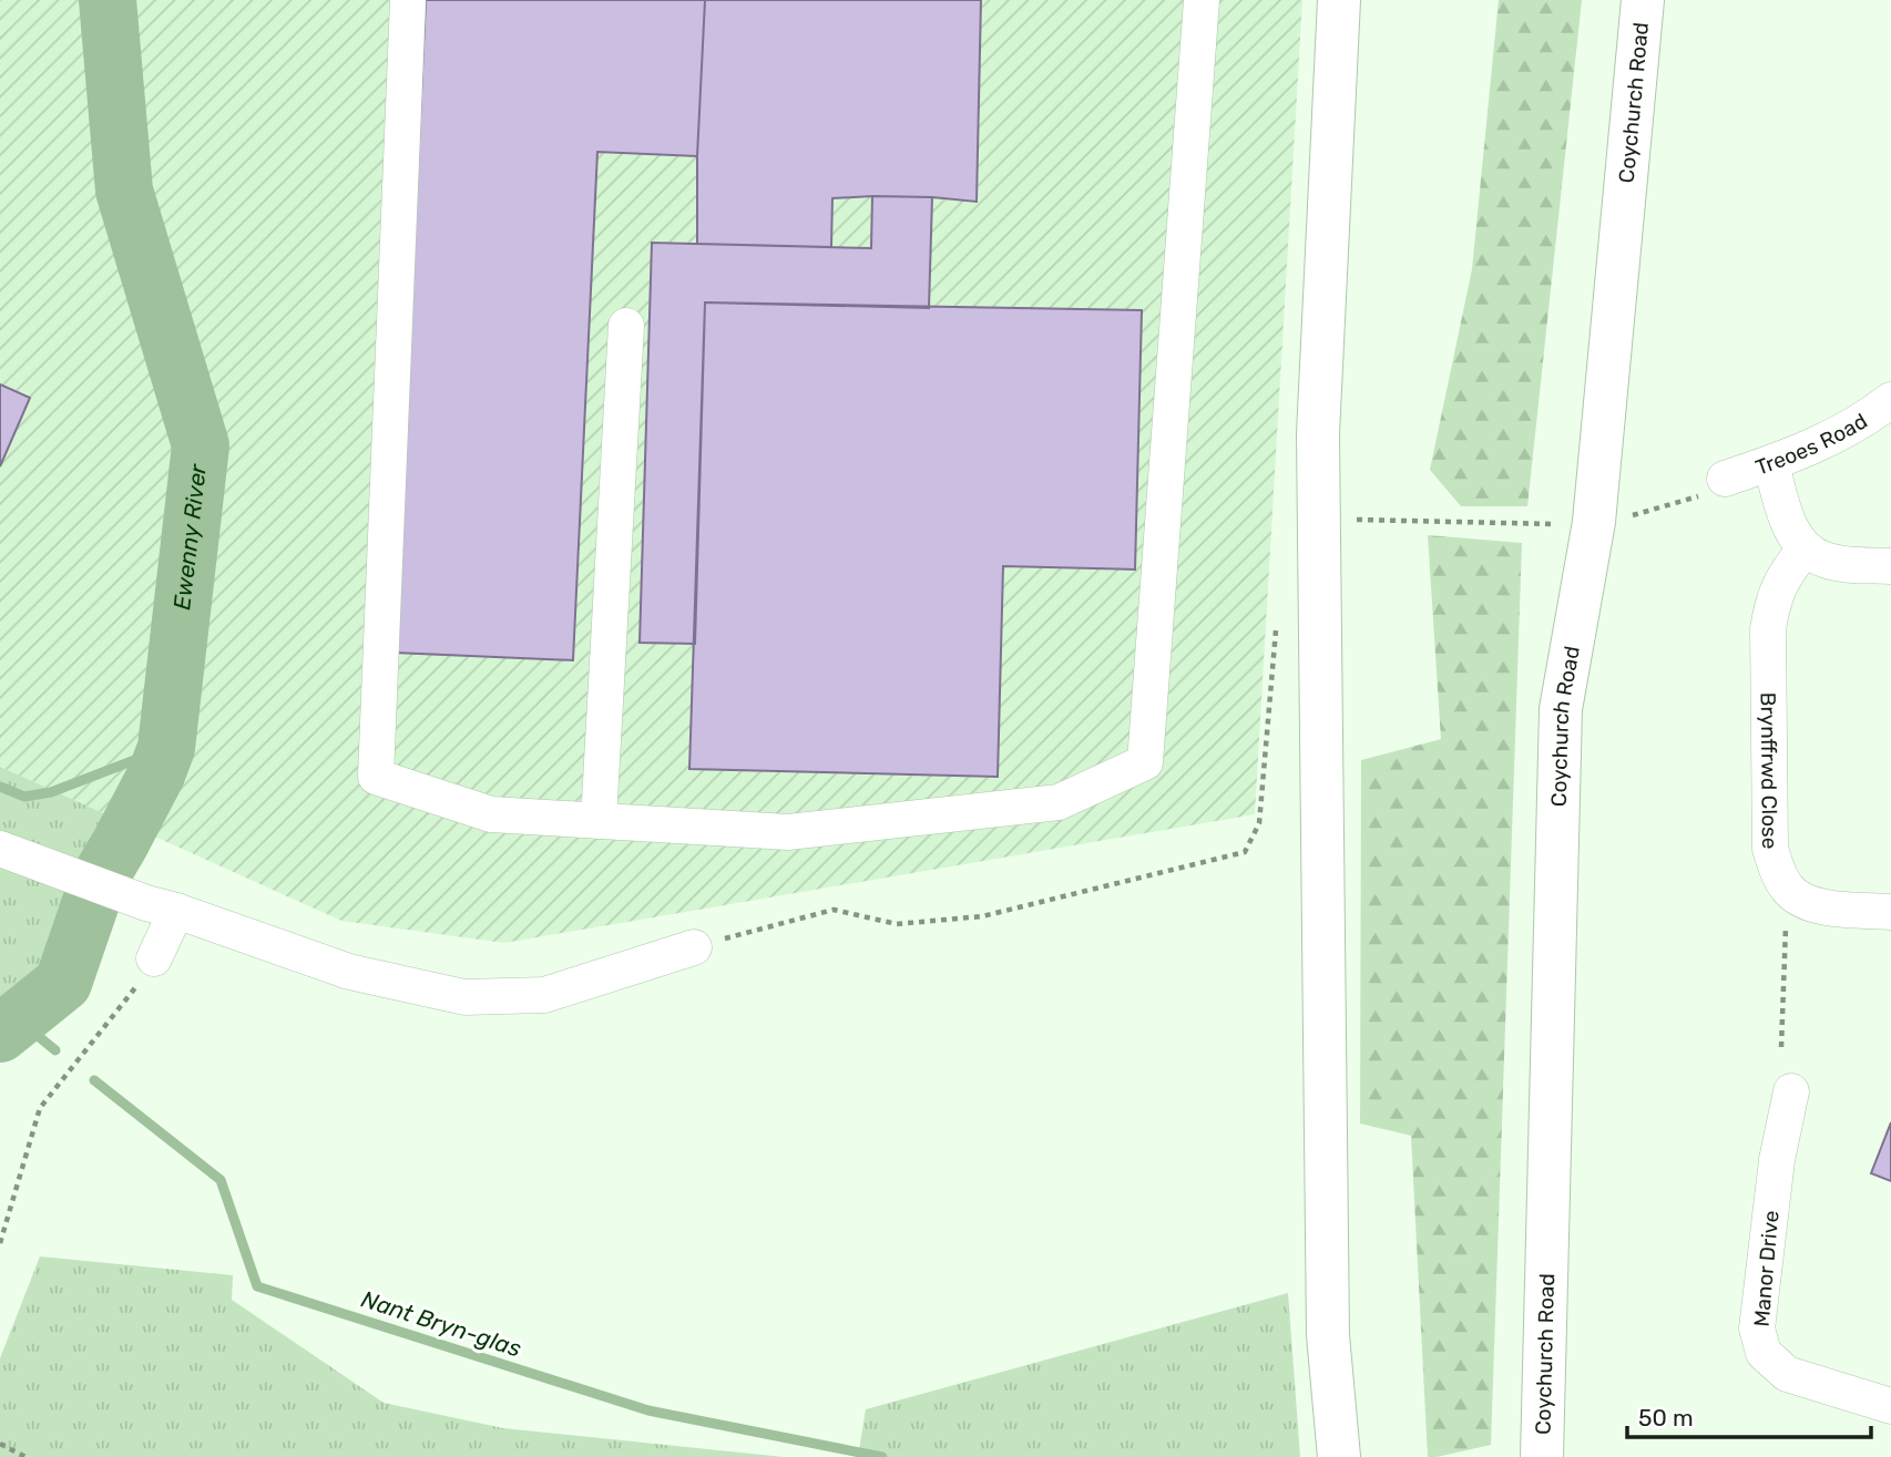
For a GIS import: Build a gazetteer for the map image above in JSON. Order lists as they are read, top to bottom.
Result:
{
  "streets": {
    "main road": ["Coychurch Road"],
    "street": ["Treoes Road", "Brynffrwd Close", "Manor Drive"]
  },
  "water": ["Ewenny River", "Nant Bryn-glas"],
  "scale_bar": "50 m"
}
